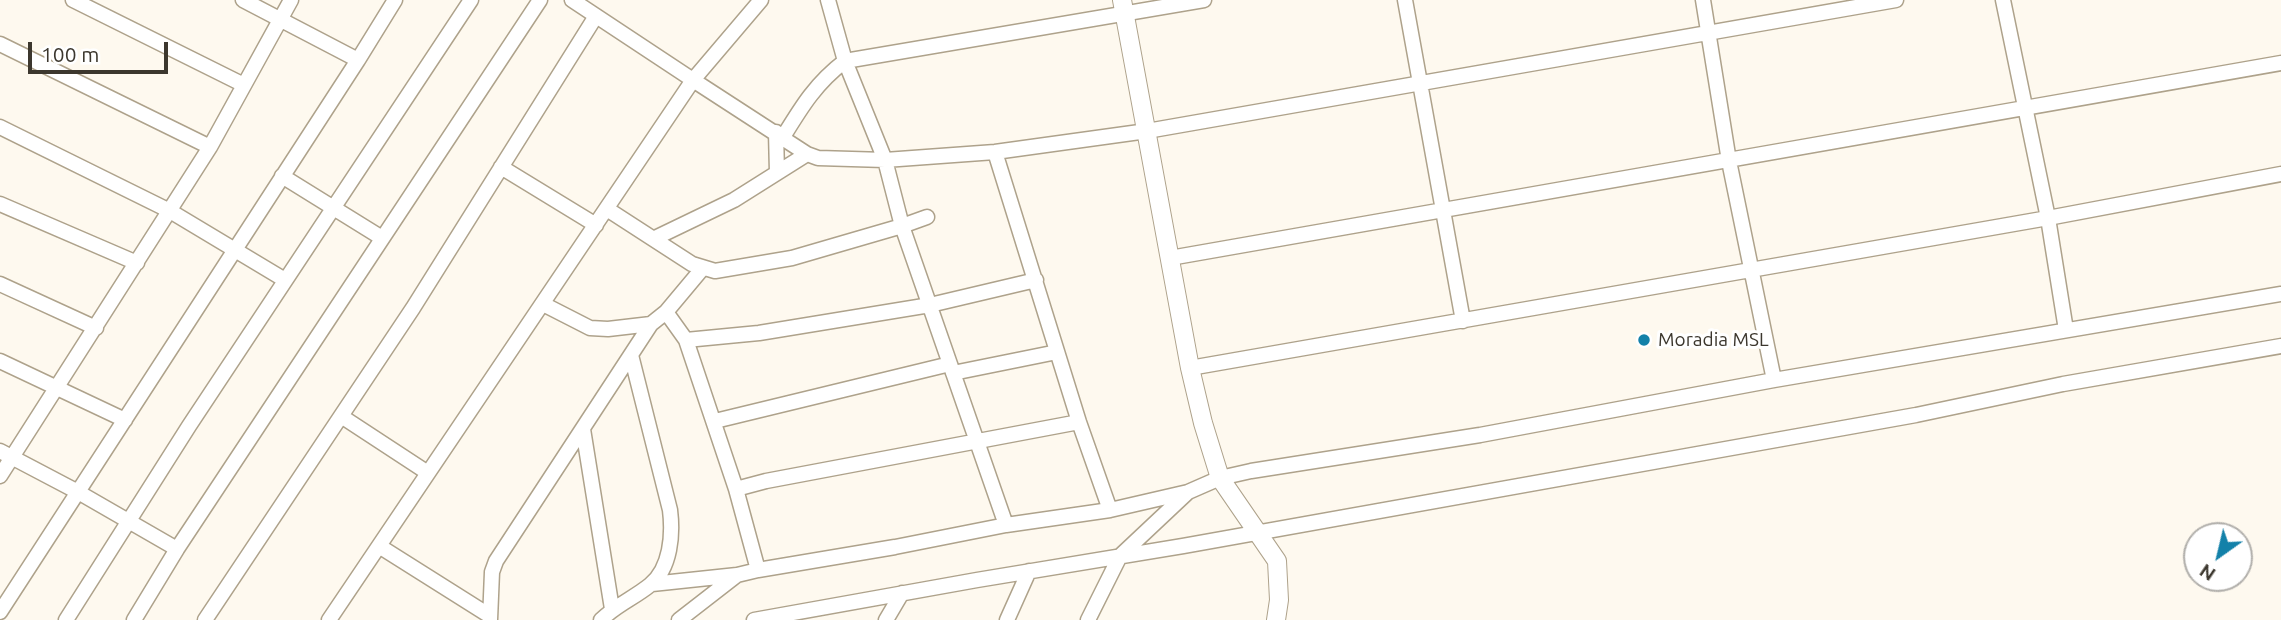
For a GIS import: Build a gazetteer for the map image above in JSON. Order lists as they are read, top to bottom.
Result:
{
  "places": ["Moradia MSL"],
  "scale_bar": "100 m",
  "north": "bottom left"
}
